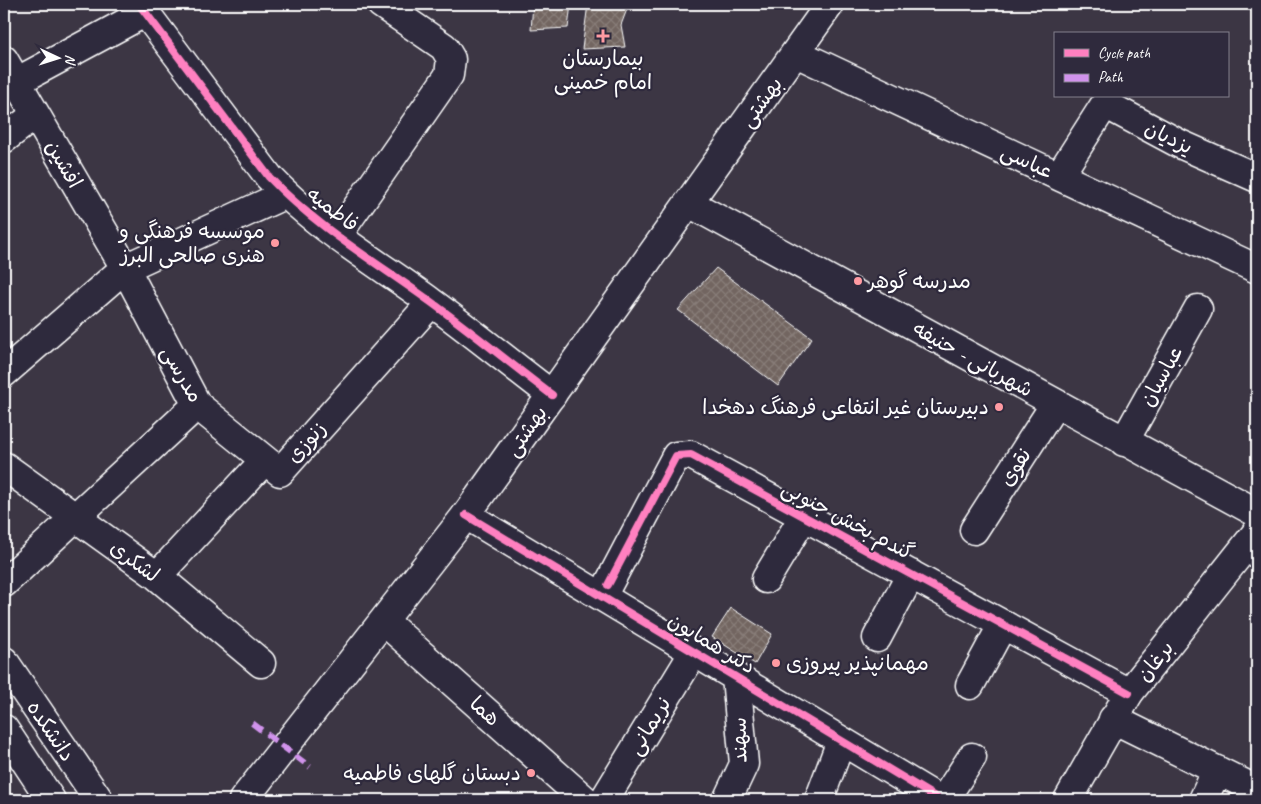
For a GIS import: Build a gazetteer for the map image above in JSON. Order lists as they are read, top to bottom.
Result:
{
  "streets": {
    "street": [
      "بهشتی",
      "یزدیان",
      "عباسی",
      "افشین",
      "فاطمیه",
      "شهربانی - حنیفه",
      "مدرسی",
      "عباسیان",
      "زنوزی",
      "نقوی",
      "گندم بخش جنوبی",
      "لشکری",
      "دکتر همایون",
      "برغان",
      "هما",
      "نریمانی",
      "دانشکده",
      "سهند"
    ]
  },
  "crossings": [
    ["بهشتی", "عباسی"],
    ["بهشتی", "فاطمیه"],
    ["بهشتی", "شهربانی - حنیفه"],
    ["بهشتی", "دکتر همایون"],
    ["بهشتی", "هما"],
    ["یزدیان", "عباسی"],
    ["افشین", "مدرسی"],
    ["فاطمیه", "زنوزی"],
    ["شهربانی - حنیفه", "عباسیان"],
    ["شهربانی - حنیفه", "نقوی"],
    ["مدرسی", "زنوزی"],
    ["زنوزی", "لشکری"],
    ["گندم بخش جنوبی", "برغان"],
    ["دکتر همایون", "نریمانی"],
    ["دکتر همایون", "سهند"]
  ],
  "places": {
    "health": ["بیمارستان امام خمینی"],
    "other": [
      "موسسه فرهنگی و هنری صالحی البرز",
      "مدرسه گوهر",
      "دبیرستان غیر انتفاعی فرهنگ دهخدا",
      "مهمانپذیر پیروزی",
      "دبستان گلهای فاطمیه"
    ]
  },
  "legend": ["Cycle path", "Path"],
  "north": "right"
}
